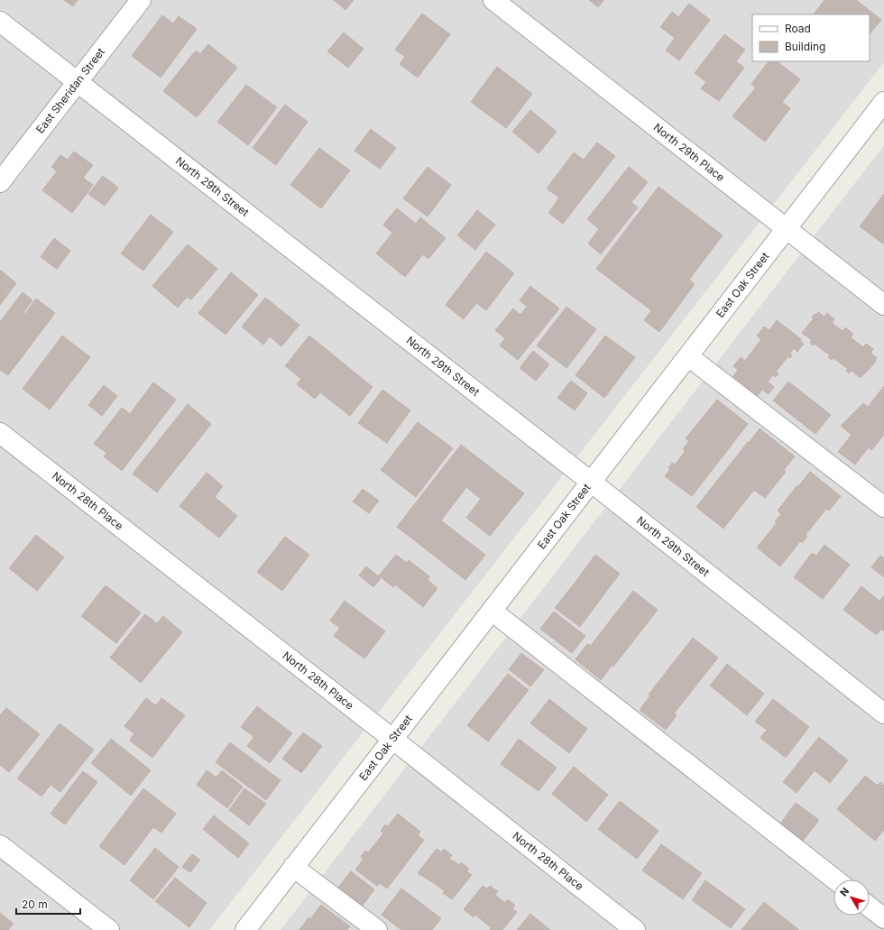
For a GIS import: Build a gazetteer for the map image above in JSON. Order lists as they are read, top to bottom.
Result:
{
  "streets": {
    "street": [
      "East Sheridan Street",
      "North 29th Place",
      "North 29th Street",
      "East Oak Street",
      "North 28th Place"
    ]
  },
  "crossings": [
    ["East Sheridan Street", "North 29th Street"],
    ["North 29th Place", "East Oak Street"],
    ["North 29th Street", "East Oak Street"],
    ["East Oak Street", "North 28th Place"]
  ],
  "legend": ["Road", "Building"],
  "scale_bar": "20 m",
  "north": "top left"
}
